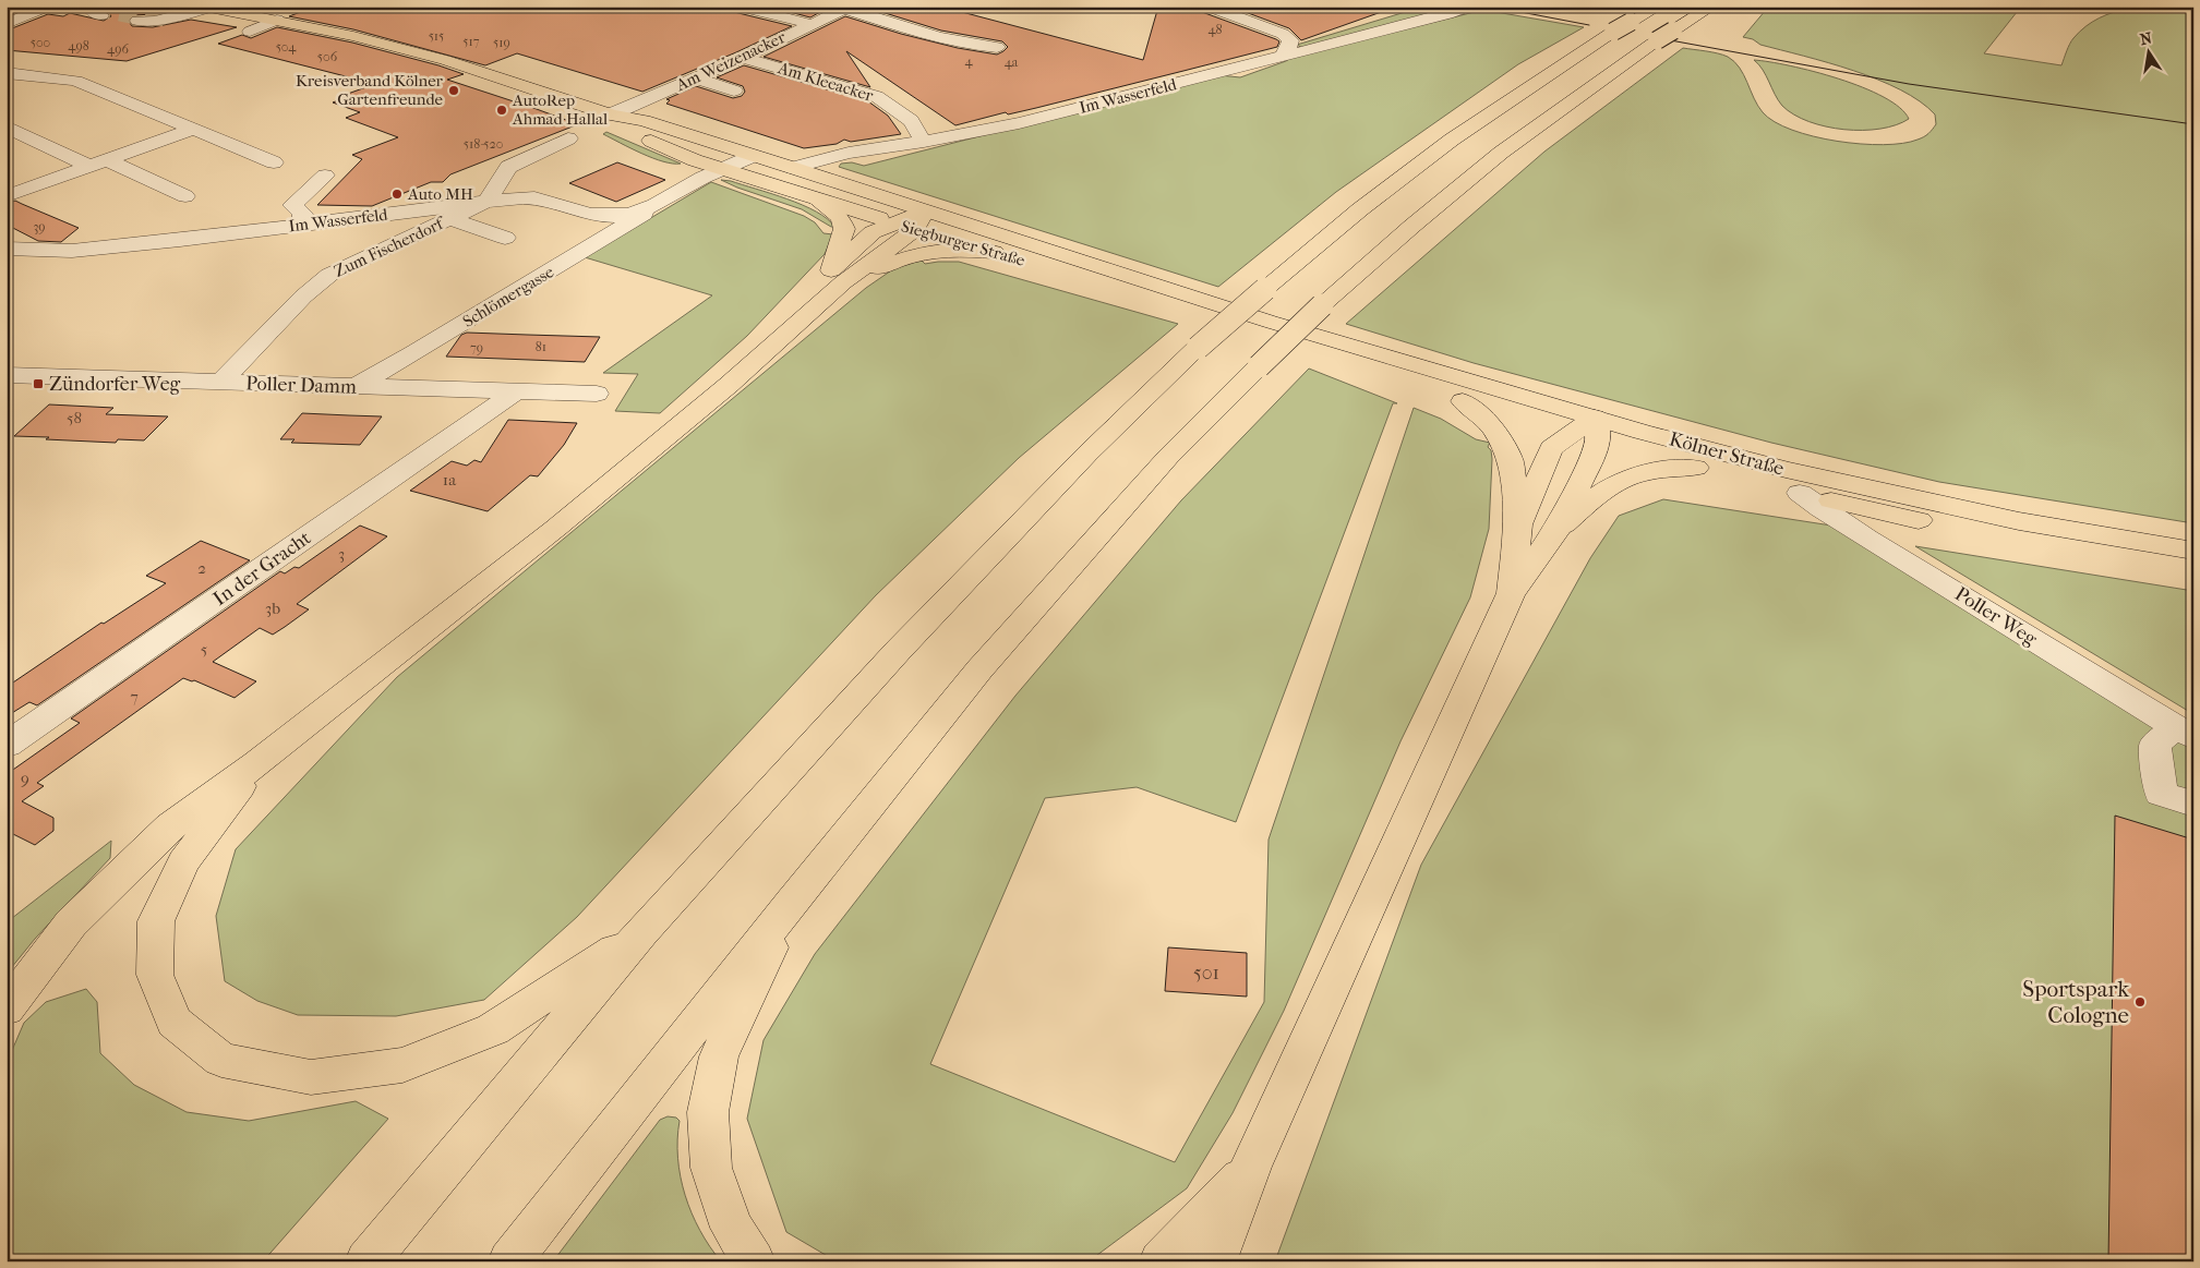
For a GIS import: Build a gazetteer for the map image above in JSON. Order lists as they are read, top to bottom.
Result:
{
  "streets": {
    "main road": ["Siegburger Straße", "Kölner Straße"],
    "street": [
      "Am Weizenacker",
      "Am Kleeacker",
      "Im Wasserfeld",
      "Zum Fischerdorf",
      "Schlömergasse",
      "Poller Damm",
      "In der Gracht",
      "Poller Weg"
    ]
  },
  "crossings": [
    ["Am Weizenacker", "Am Kleeacker"],
    ["Am Weizenacker", "Siegburger Straße"],
    ["Am Kleeacker", "Im Wasserfeld"],
    ["Im Wasserfeld", "Siegburger Straße"],
    ["Im Wasserfeld", "Zum Fischerdorf"],
    ["Im Wasserfeld", "Schlömergasse"],
    ["Siegburger Straße", "Kölner Straße"],
    ["Zum Fischerdorf", "Poller Damm"],
    ["Schlömergasse", "Poller Damm"],
    ["Poller Damm", "In der Gracht"],
    ["Kölner Straße", "Poller Weg"]
  ],
  "places": {
    "other": [
      "Kreisverband Kölner Gartenfreunde",
      "AutoRep Ahmad Hallal",
      "Auto MH",
      "Sportspark Cologne"
    ],
    "transit": ["Zündorfer Weg"]
  },
  "house_numbers": [
    "48",
    "515",
    "517",
    "500",
    "519",
    "498",
    "504",
    "496",
    "506",
    "4",
    "4a",
    "518-520",
    "39",
    "81",
    "79",
    "58",
    "1a",
    "3",
    "2",
    "3b",
    "5",
    "7",
    "9",
    "501"
  ],
  "north": "top"
}
